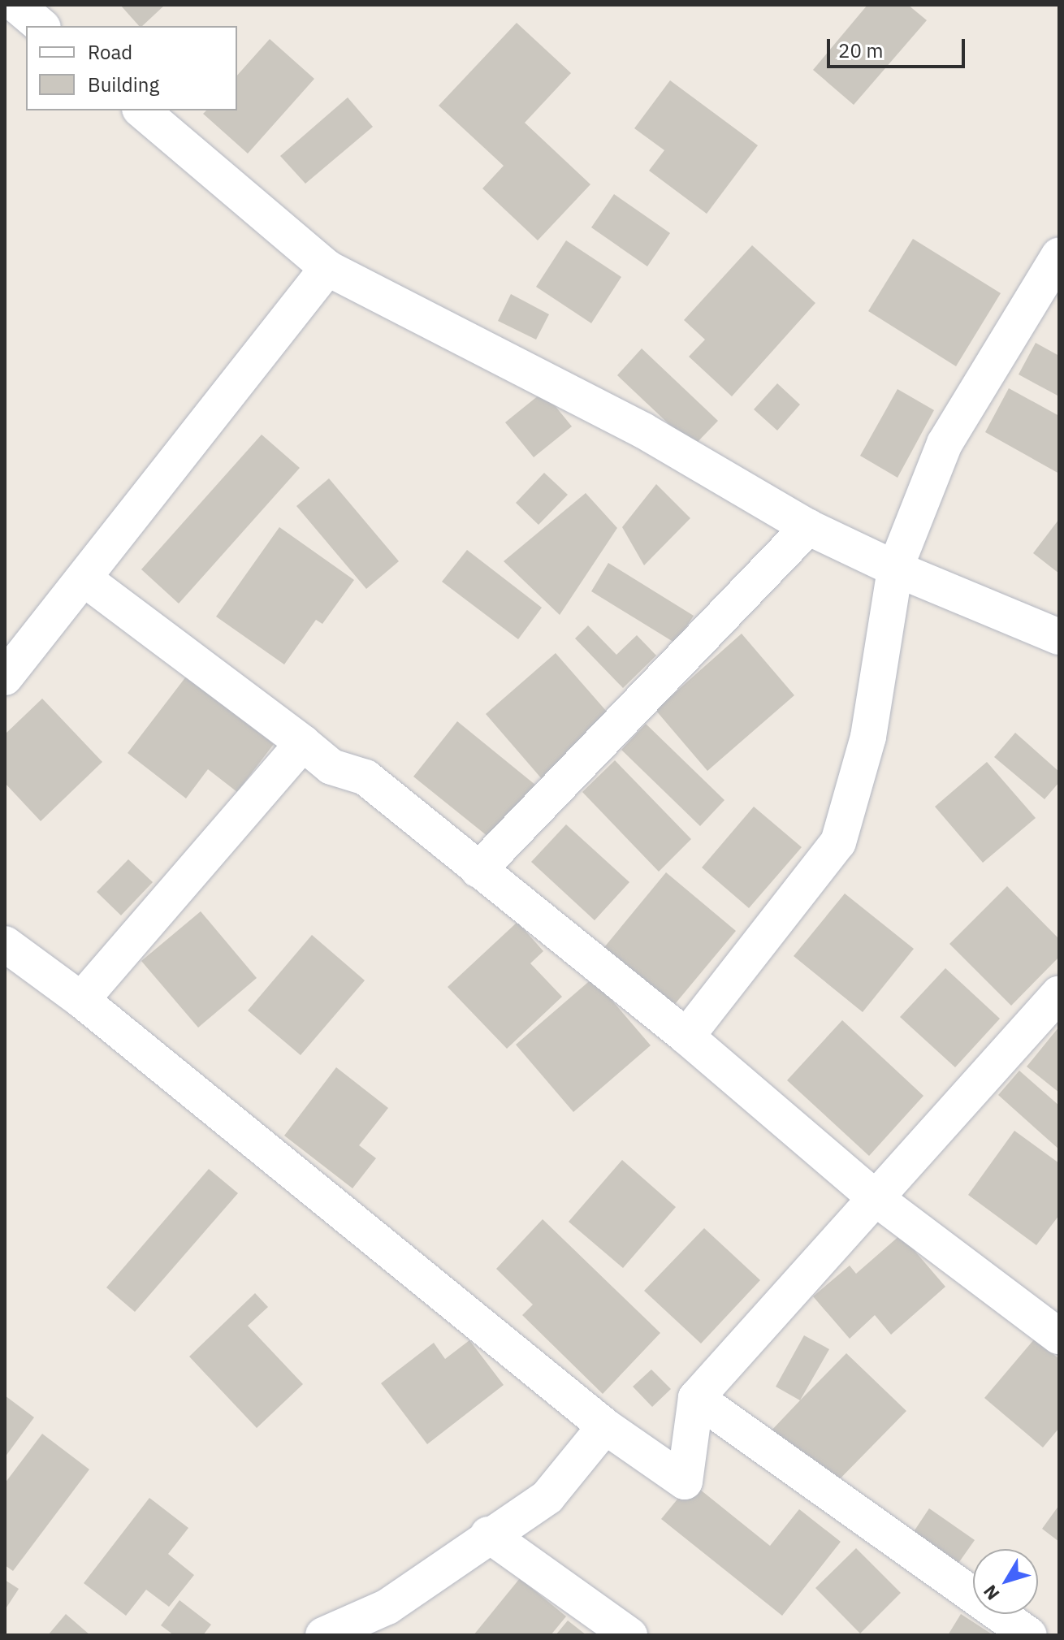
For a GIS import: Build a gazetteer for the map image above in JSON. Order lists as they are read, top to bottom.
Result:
{
  "legend": ["Road", "Building"],
  "scale_bar": "20 m",
  "north": "bottom left"
}
